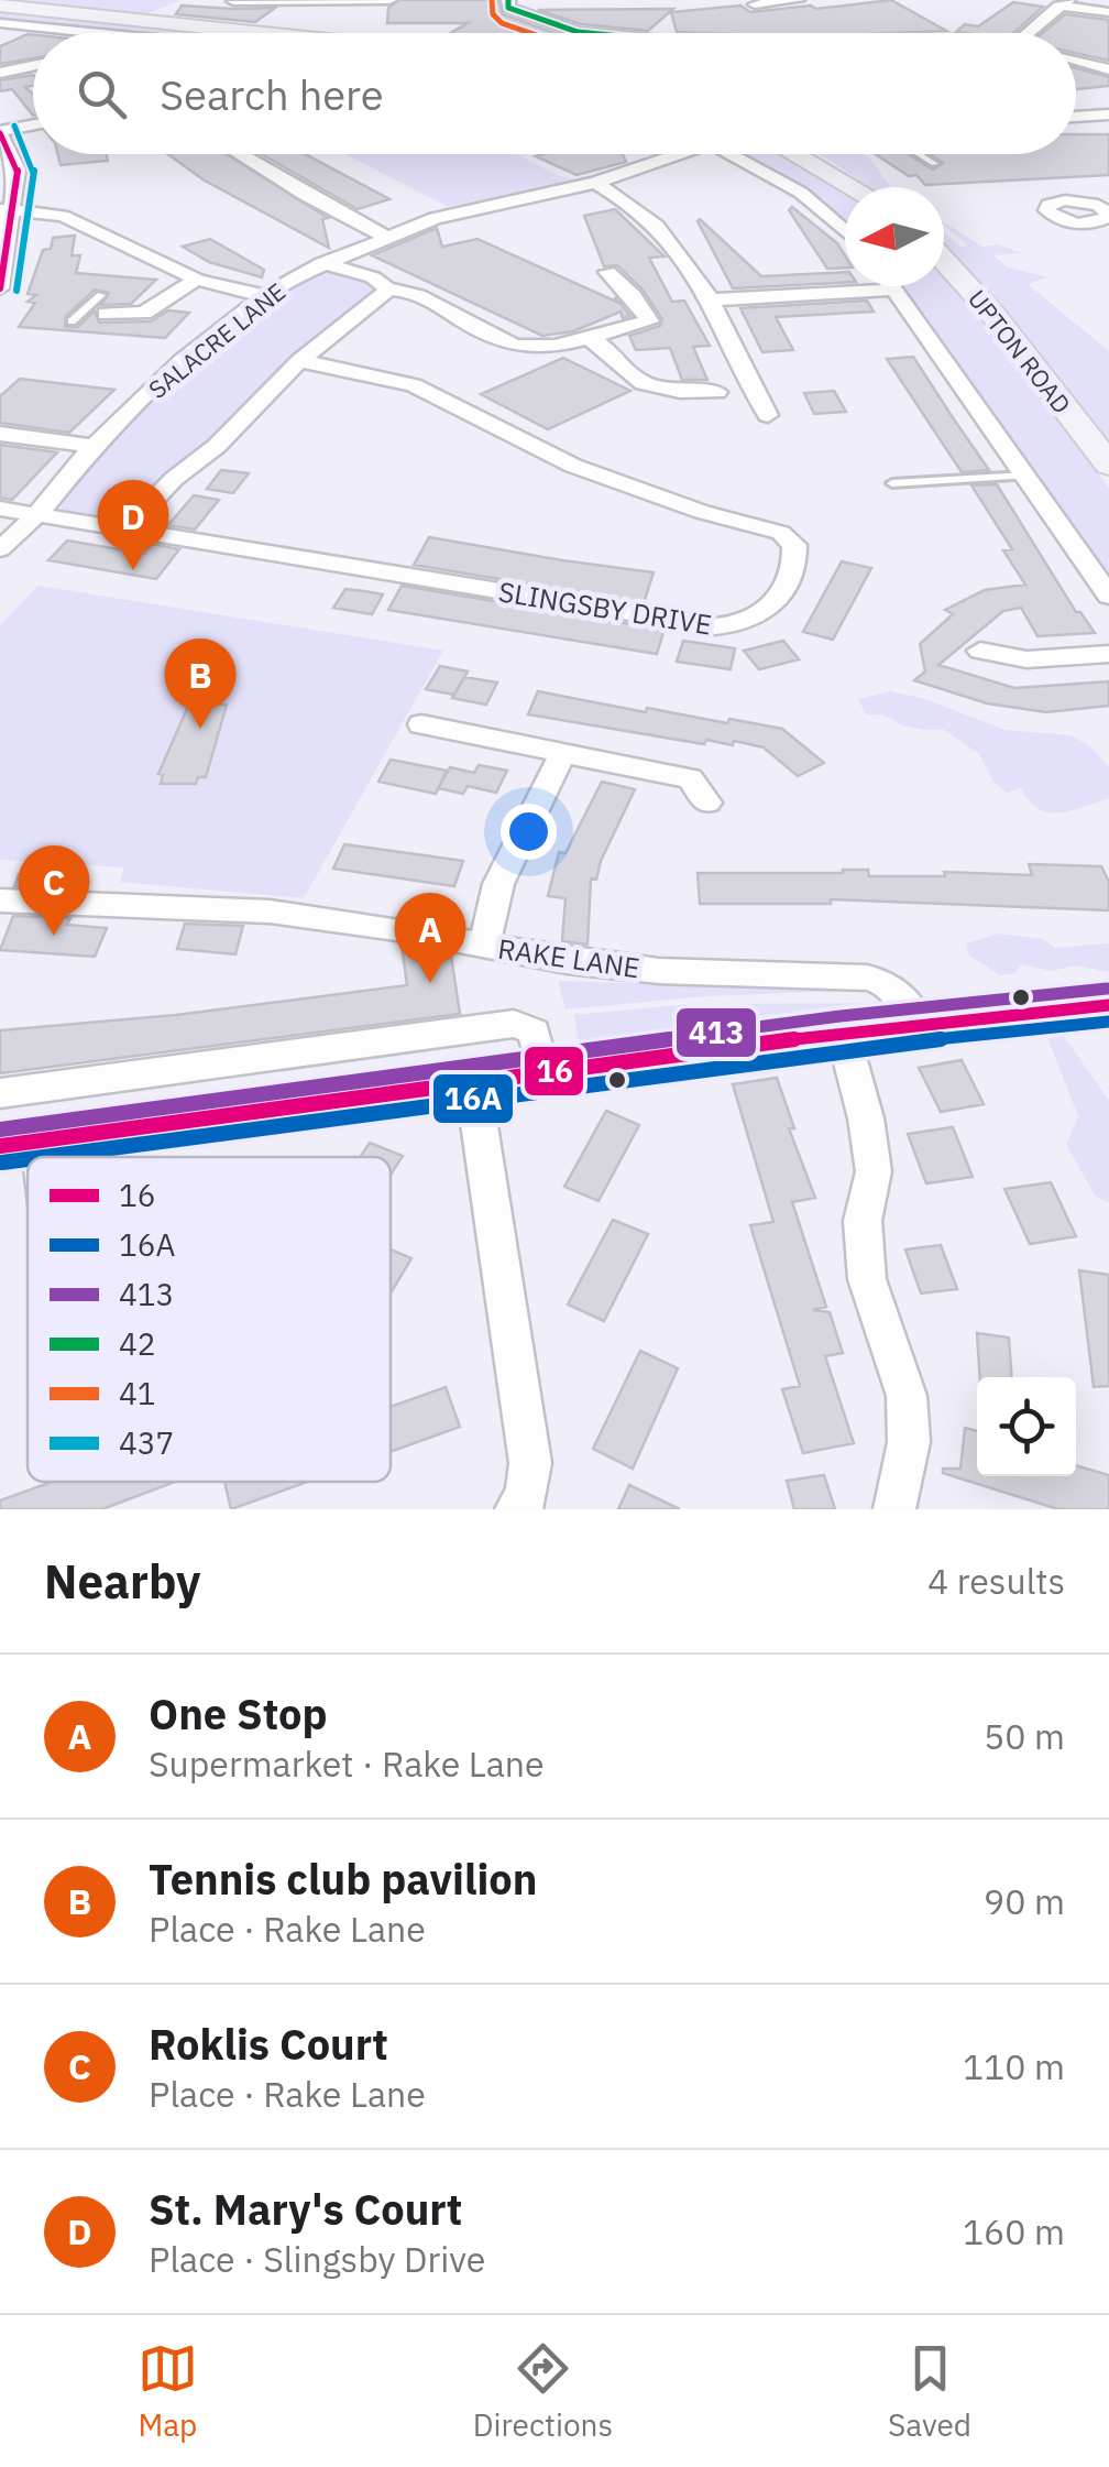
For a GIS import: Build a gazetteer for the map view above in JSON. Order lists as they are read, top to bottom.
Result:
{
  "streets": {
    "main road": ["UPTON ROAD"],
    "street": ["SALACRE LANE", "SLINGSBY DRIVE", "RAKE LANE"]
  },
  "crossings": [
    ["SALACRE LANE", "SLINGSBY DRIVE"]
  ],
  "lines": [
    "transit line 42",
    "transit line 41",
    "transit line 437",
    "transit line 16",
    "transit line 413",
    "transit line 16A"
  ],
  "legend": [
    "16",
    "16A",
    "413",
    "42",
    "41",
    "437"
  ],
  "north": "left",
  "page": {
    "search": "Search here",
    "pins": [
      "D",
      "B",
      "C",
      "A"
    ],
    "heading": ["Nearby", "4 results"],
    "list": [
      {
        "mark": "A",
        "name": "One Stop",
        "note": "Supermarket · Rake Lane",
        "value": "50 m"
      },
      {
        "mark": "B",
        "name": "Tennis club pavilion",
        "note": "Place · Rake Lane",
        "value": "90 m"
      },
      {
        "mark": "C",
        "name": "Roklis Court",
        "note": "Place · Rake Lane",
        "value": "110 m"
      },
      {
        "mark": "D",
        "name": "St. Mary's Court",
        "note": "Place · Slingsby Drive",
        "value": "160 m"
      }
    ],
    "nav": ["Map", "Directions", "Saved"]
  }
}
